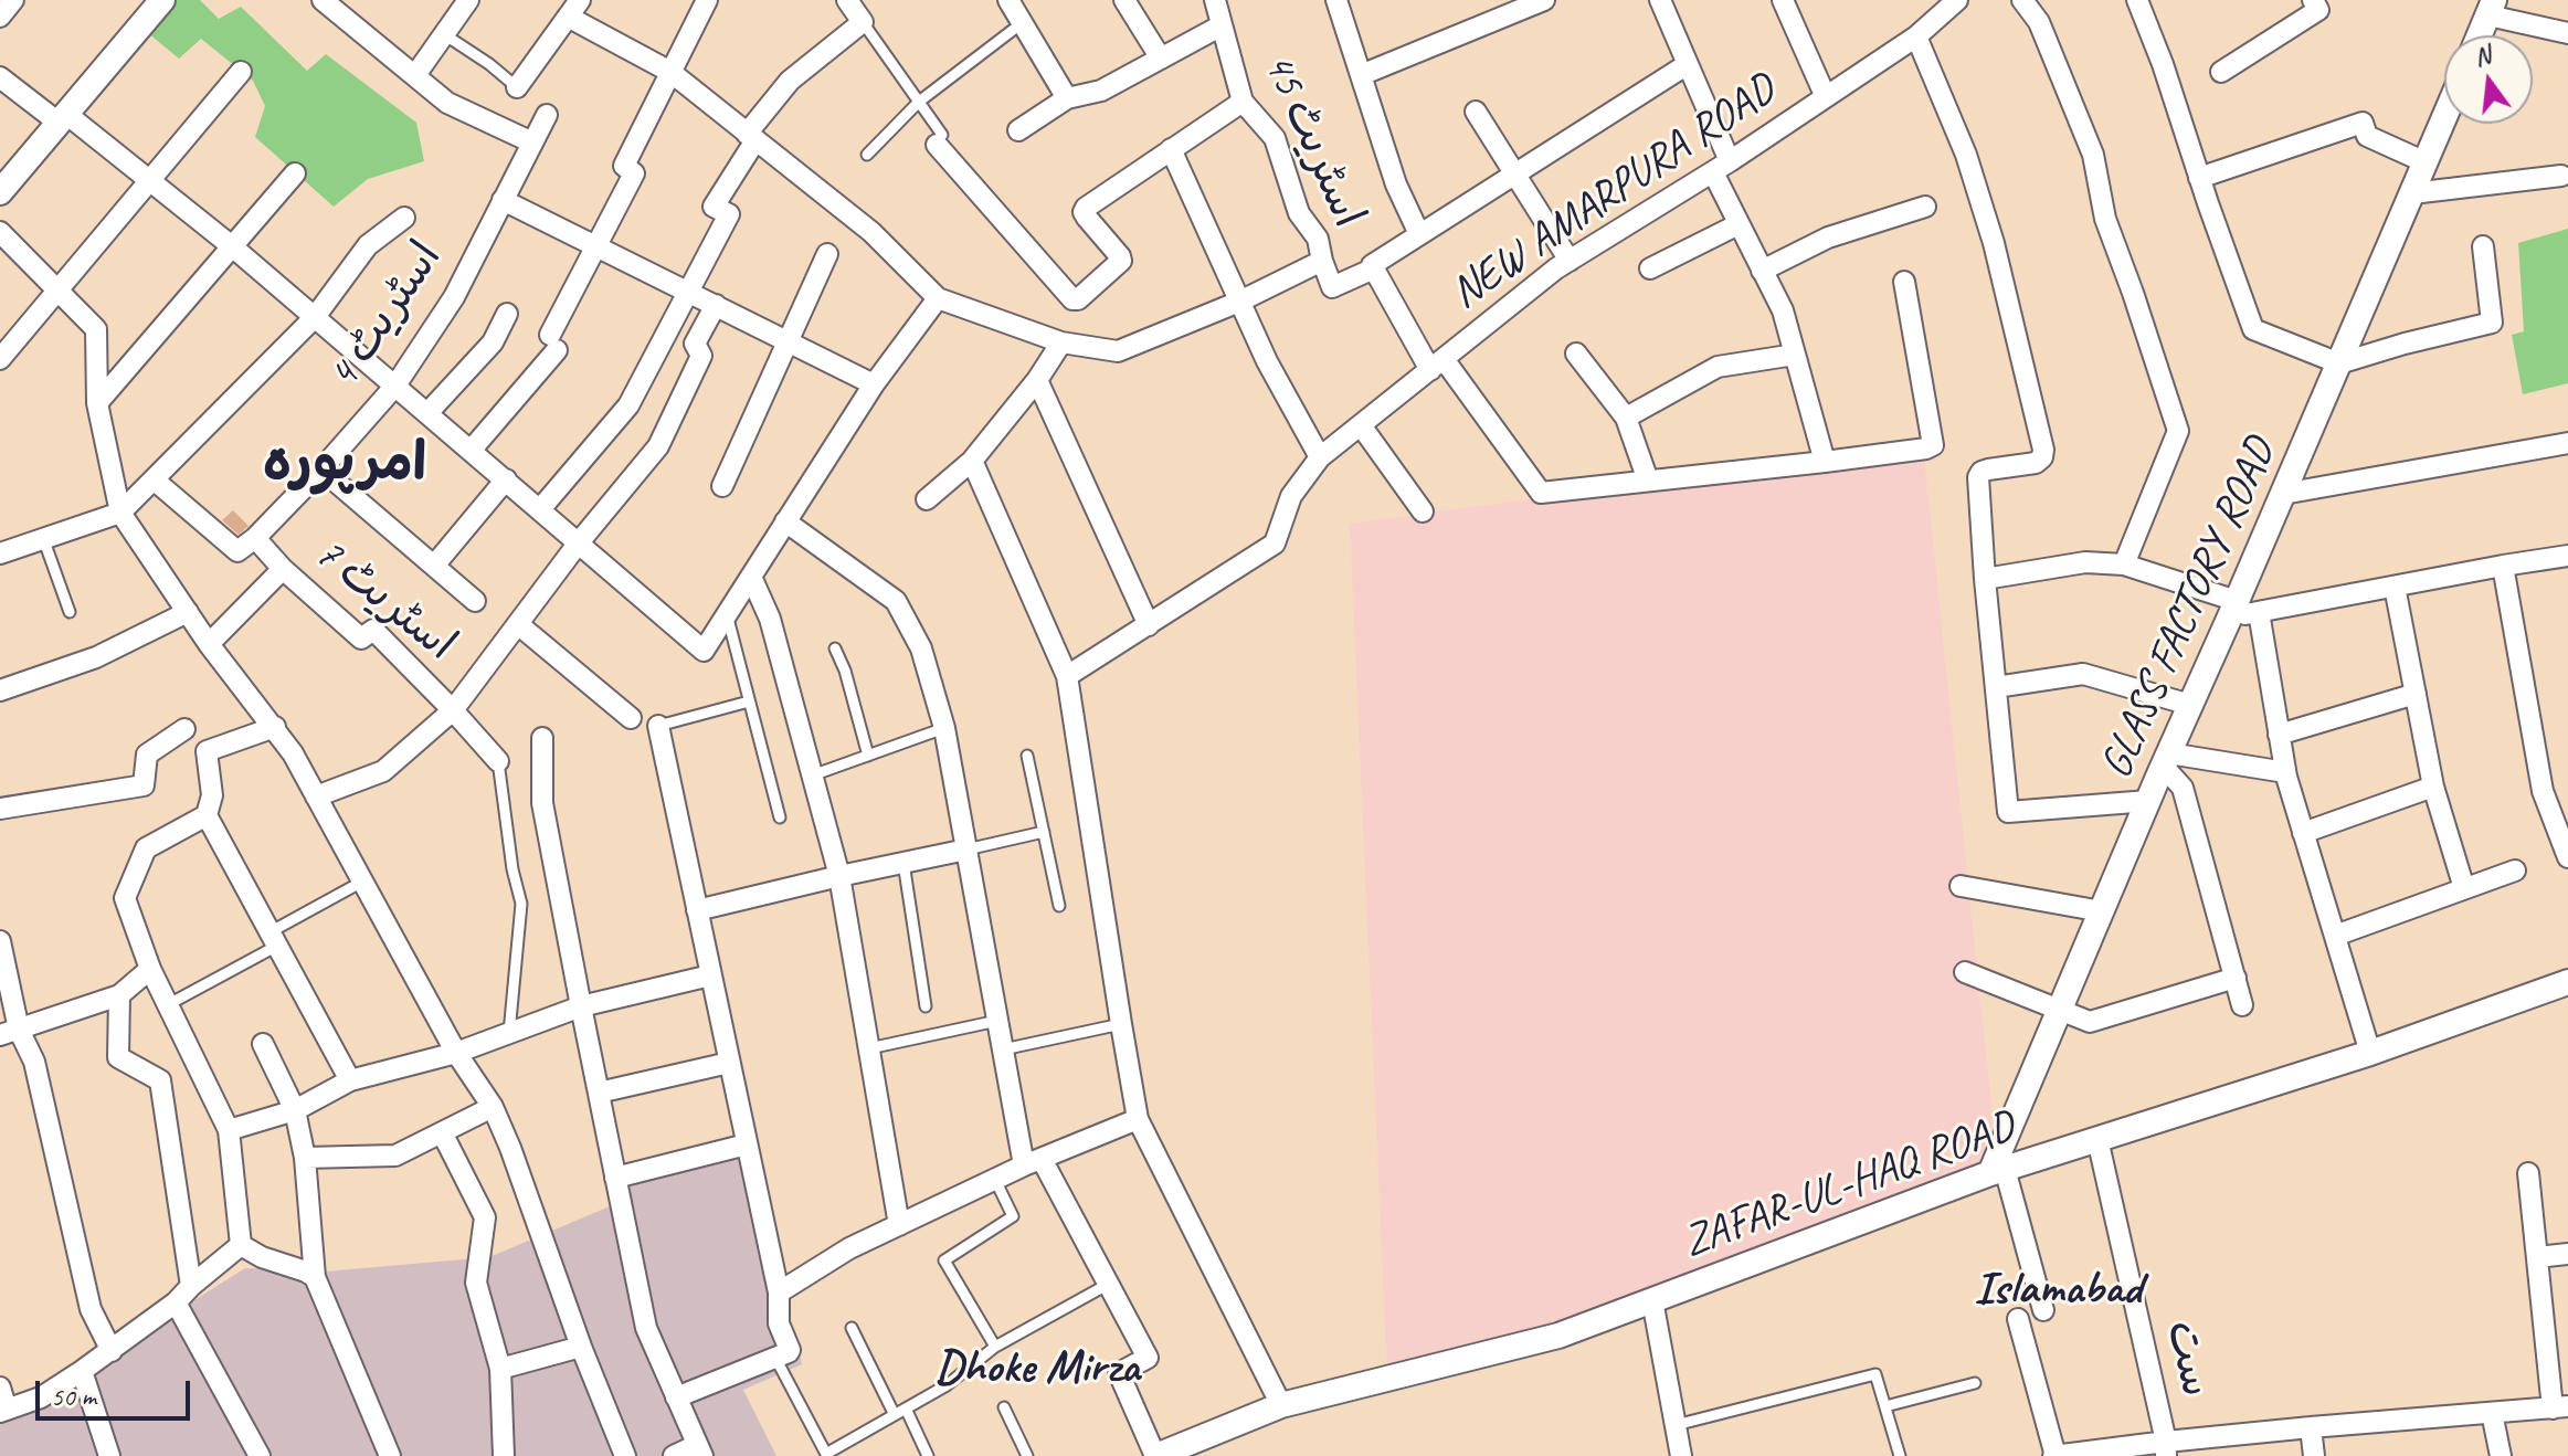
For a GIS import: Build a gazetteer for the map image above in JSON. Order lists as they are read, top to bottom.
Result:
{
  "streets": {
    "street": [
      "اسٹریٹ 45",
      "NEW AMARPURA ROAD",
      "اسٹریٹ 4",
      "اسٹریٹ 7",
      "GLASS FACTORY ROAD",
      "ZAFAR-UL-HAQ ROAD",
      "ست"
    ]
  },
  "crossings": [
    ["اسٹریٹ 4", "اسٹریٹ 7"],
    ["GLASS FACTORY ROAD", "ZAFAR-UL-HAQ ROAD"],
    ["ZAFAR-UL-HAQ ROAD", "ست"]
  ],
  "districts": ["امرپورہ", "Islamabad", "Dhoke Mirza"],
  "scale_bar": "50 m",
  "north": "top"
}
